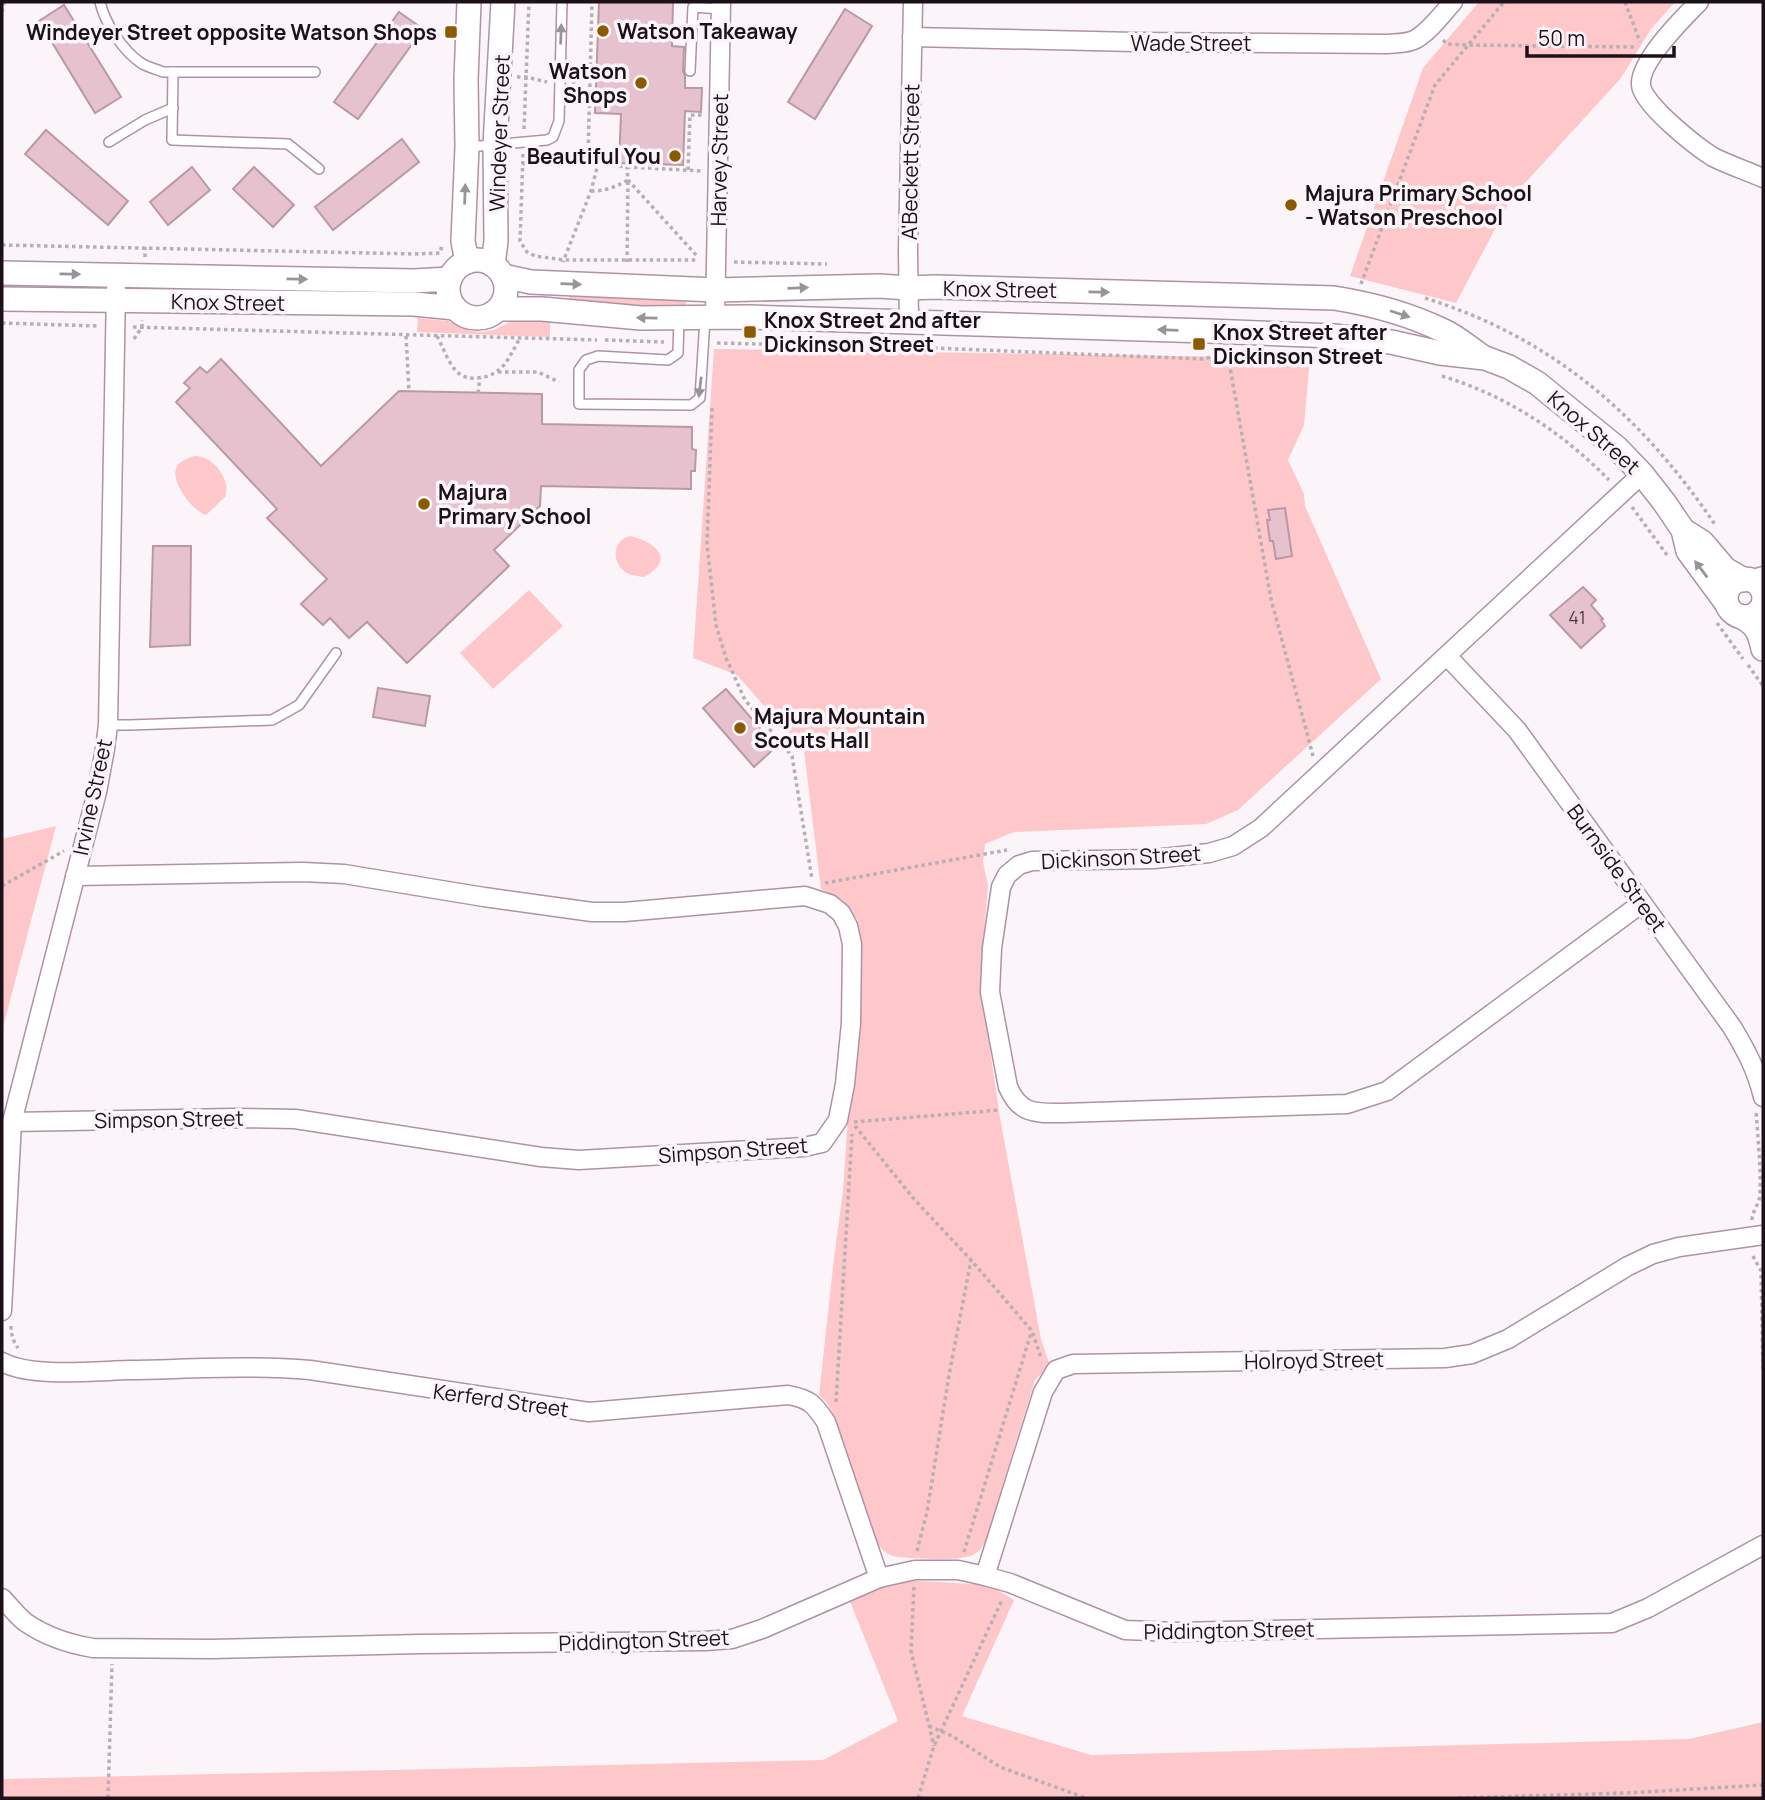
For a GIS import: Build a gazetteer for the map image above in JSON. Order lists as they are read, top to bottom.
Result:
{
  "streets": {
    "street": [
      "Wade Street",
      "Windeyer Street",
      "Harvey Street",
      "A'Beckett Street",
      "Knox Street",
      "Irvine Street",
      "Dickinson Street",
      "Burnside Street",
      "Simpson Street",
      "Holroyd Street",
      "Kerferd Street",
      "Piddington Street"
    ]
  },
  "crossings": [
    ["Wade Street", "A'Beckett Street"],
    ["Windeyer Street", "Knox Street"],
    ["Harvey Street", "Knox Street"],
    ["A'Beckett Street", "Knox Street"],
    ["Knox Street", "Irvine Street"],
    ["Knox Street", "Dickinson Street"],
    ["Irvine Street", "Simpson Street"],
    ["Dickinson Street", "Burnside Street"],
    ["Kerferd Street", "Piddington Street"]
  ],
  "places": {
    "other": [
      "Watson Takeaway",
      "Watson Shops",
      "Beautiful You",
      "Majura Primary School - Watson Preschool",
      "Majura Primary School",
      "Majura Mountain Scouts Hall"
    ],
    "transit": ["Windeyer Street opposite Watson Shops", "Knox Street 2nd after Dickinson Street", "Knox Street after Dickinson Street"]
  },
  "house_numbers": ["41"],
  "scale_bar": "50 m"
}
